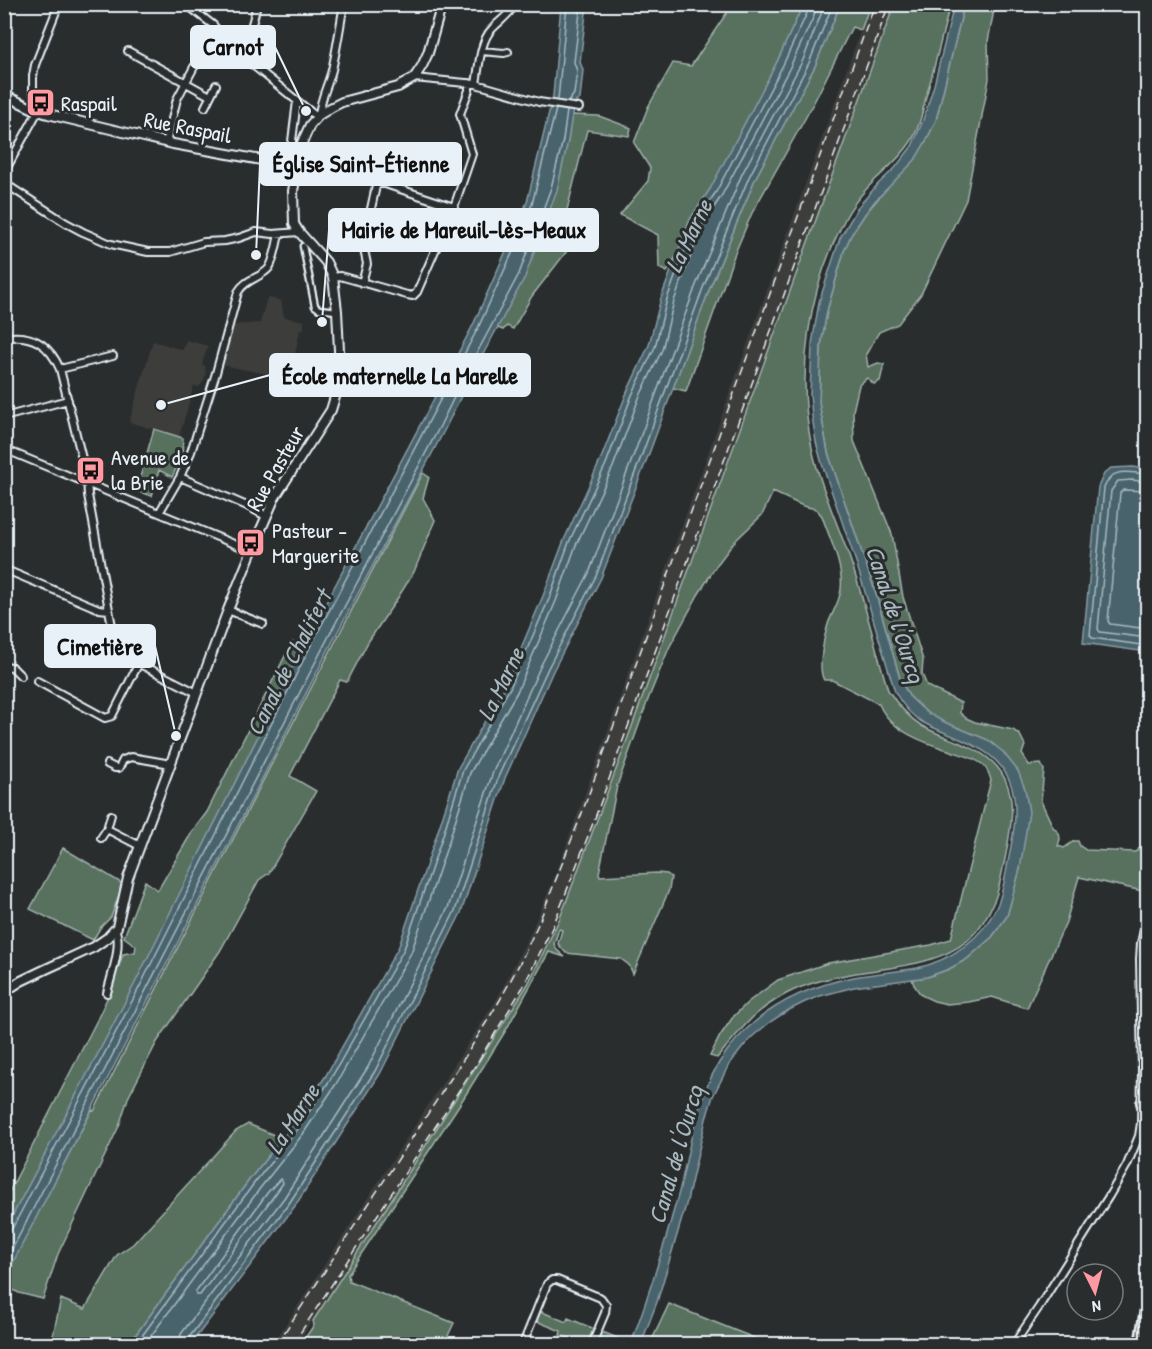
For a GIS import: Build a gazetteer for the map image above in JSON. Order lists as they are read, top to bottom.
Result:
{
  "streets": {
    "street": ["Rue Raspail", "Rue Pasteur"]
  },
  "water": ["La Marne", "Canal de l'Ourcq", "Canal de Chalifert"],
  "places": {
    "bus stop": ["Raspail", "Avenue de la Brie", "Pasteur - Marguerite"],
    "other": [
      "Carnot",
      "Église Saint-Étienne",
      "Mairie de Mareuil-lès-Meaux",
      "École maternelle La Marelle",
      "Cimetière"
    ]
  },
  "north": "bottom"
}
